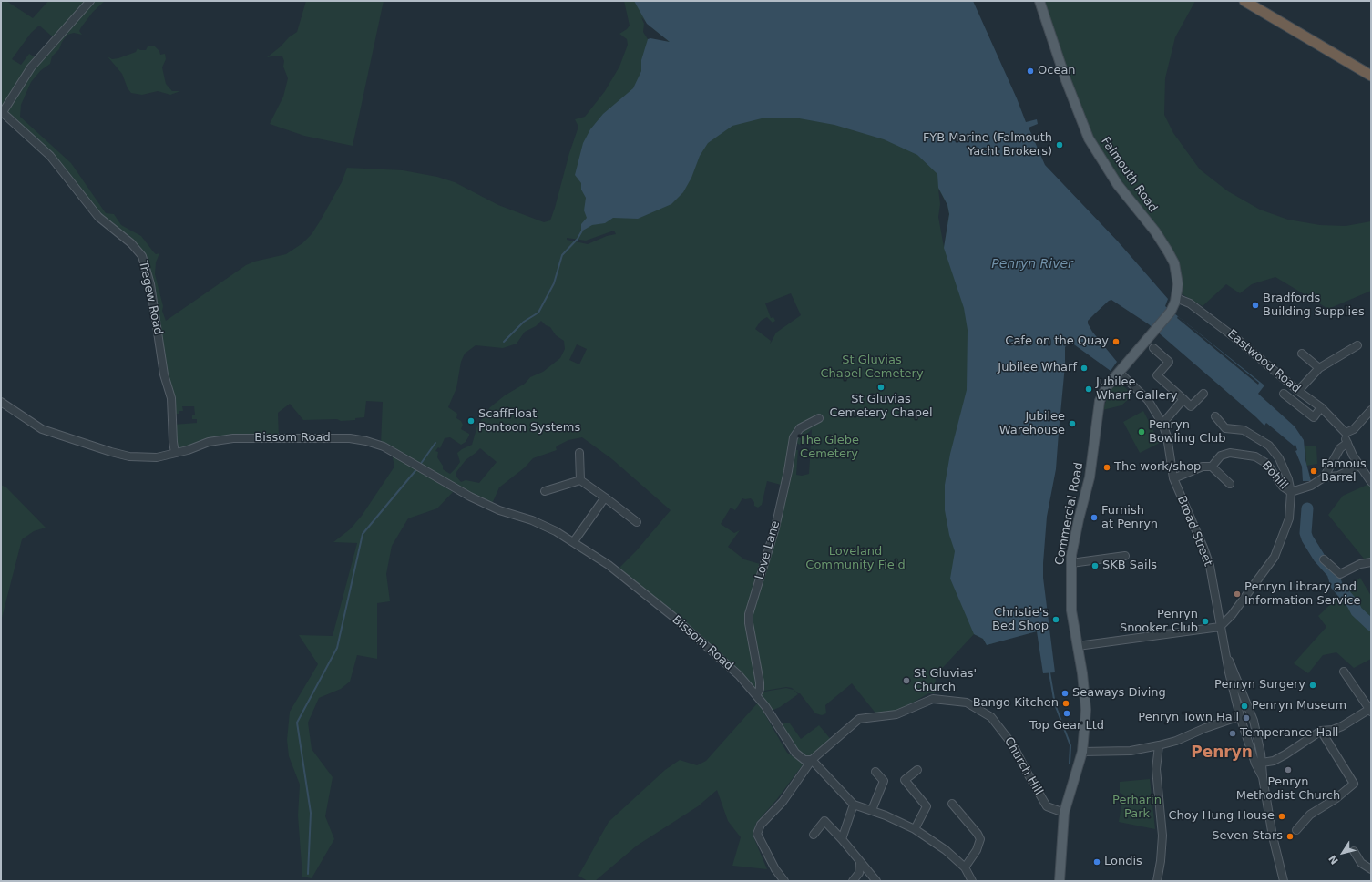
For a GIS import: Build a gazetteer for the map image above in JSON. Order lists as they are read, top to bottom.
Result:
{
  "streets": {
    "main road": ["Falmouth Road", "Commercial Road"],
    "street": [
      "Tregew Road",
      "Eastwood Road",
      "Bissom Road",
      "Bohill",
      "Broad Street",
      "Love Lane",
      "Church Hill"
    ]
  },
  "crossings": [
    ["Falmouth Road", "Eastwood Road"],
    ["Falmouth Road", "Commercial Road"],
    ["Tregew Road", "Bissom Road"],
    ["Eastwood Road", "Commercial Road"],
    ["Bissom Road", "Love Lane"],
    ["Bissom Road", "Church Hill"],
    ["Commercial Road", "Broad Street"],
    ["Commercial Road", "Church Hill"]
  ],
  "districts": ["Penryn"],
  "water": ["Penryn River"],
  "parks": [
    "St Gluvias Chapel Cemetery",
    "The Glebe Cemetery",
    "Loveland Community Field",
    "Perharin Park"
  ],
  "places": [
    "Ocean",
    "FYB Marine (Falmouth Yacht Brokers)",
    "Bradfords Building Supplies",
    "Cafe on the Quay",
    "Jubilee Wharf",
    "St Gluvias Cemetery Chapel",
    "Jubilee Wharf Gallery",
    "ScaffFloat Pontoon Systems",
    "Jubilee Warehouse",
    "Penryn Bowling Club",
    "The work/shop",
    "Famous Barrel",
    "Furnish at Penryn",
    "SKB Sails",
    "Penryn Library and Information Service",
    "Christie's Bed Shop",
    "Penryn Snooker Club",
    "St Gluvias' Church",
    "Penryn Surgery",
    "Seaways Diving",
    "Bango Kitchen",
    "Penryn Museum",
    "Top Gear Ltd",
    "Penryn Town Hall",
    "Temperance Hall",
    "Penryn Methodist Church",
    "Choy Hung House",
    "Seven Stars",
    "Londis"
  ],
  "north": "bottom left"
}
